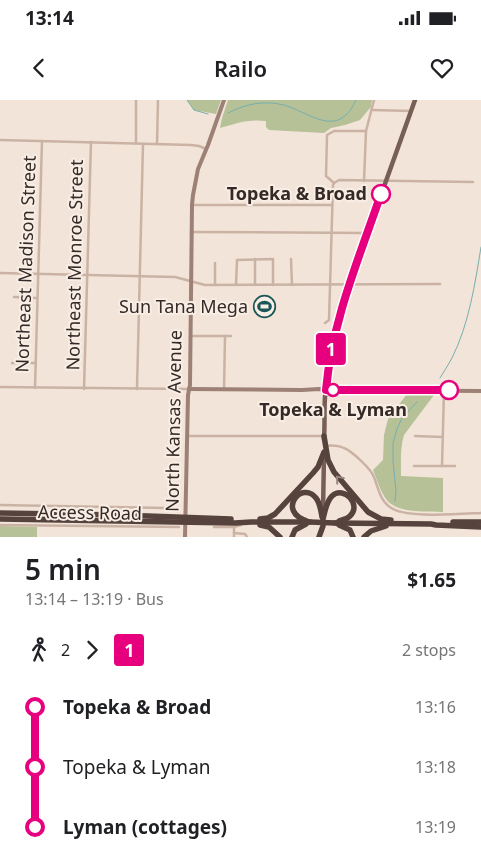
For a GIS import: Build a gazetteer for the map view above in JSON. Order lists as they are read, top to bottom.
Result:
{
  "streets": {
    "main road": ["North Kansas Avenue"],
    "street": ["Northeast Madison Street", "Northeast Monroe Street", "Access Road"]
  },
  "places": {
    "other": ["Topeka & Broad", "Topeka & Lyman"],
    "sports": ["Sun Tana Mega"]
  },
  "lines": ["bus line 1"],
  "page": {
    "status": "13:14",
    "header": "Railo",
    "on_map": "1",
    "heading": ["5 min", "13:14 – 13:19 · Bus", "$1.65"],
    "legs": ["2", "1", "2 stops"],
    "list": [
      {
        "name": "Topeka & Broad",
        "value": "13:16"
      },
      {
        "name": "Topeka & Lyman",
        "value": "13:18"
      },
      {
        "name": "Lyman (cottages)",
        "value": "13:19"
      }
    ]
  }
}
